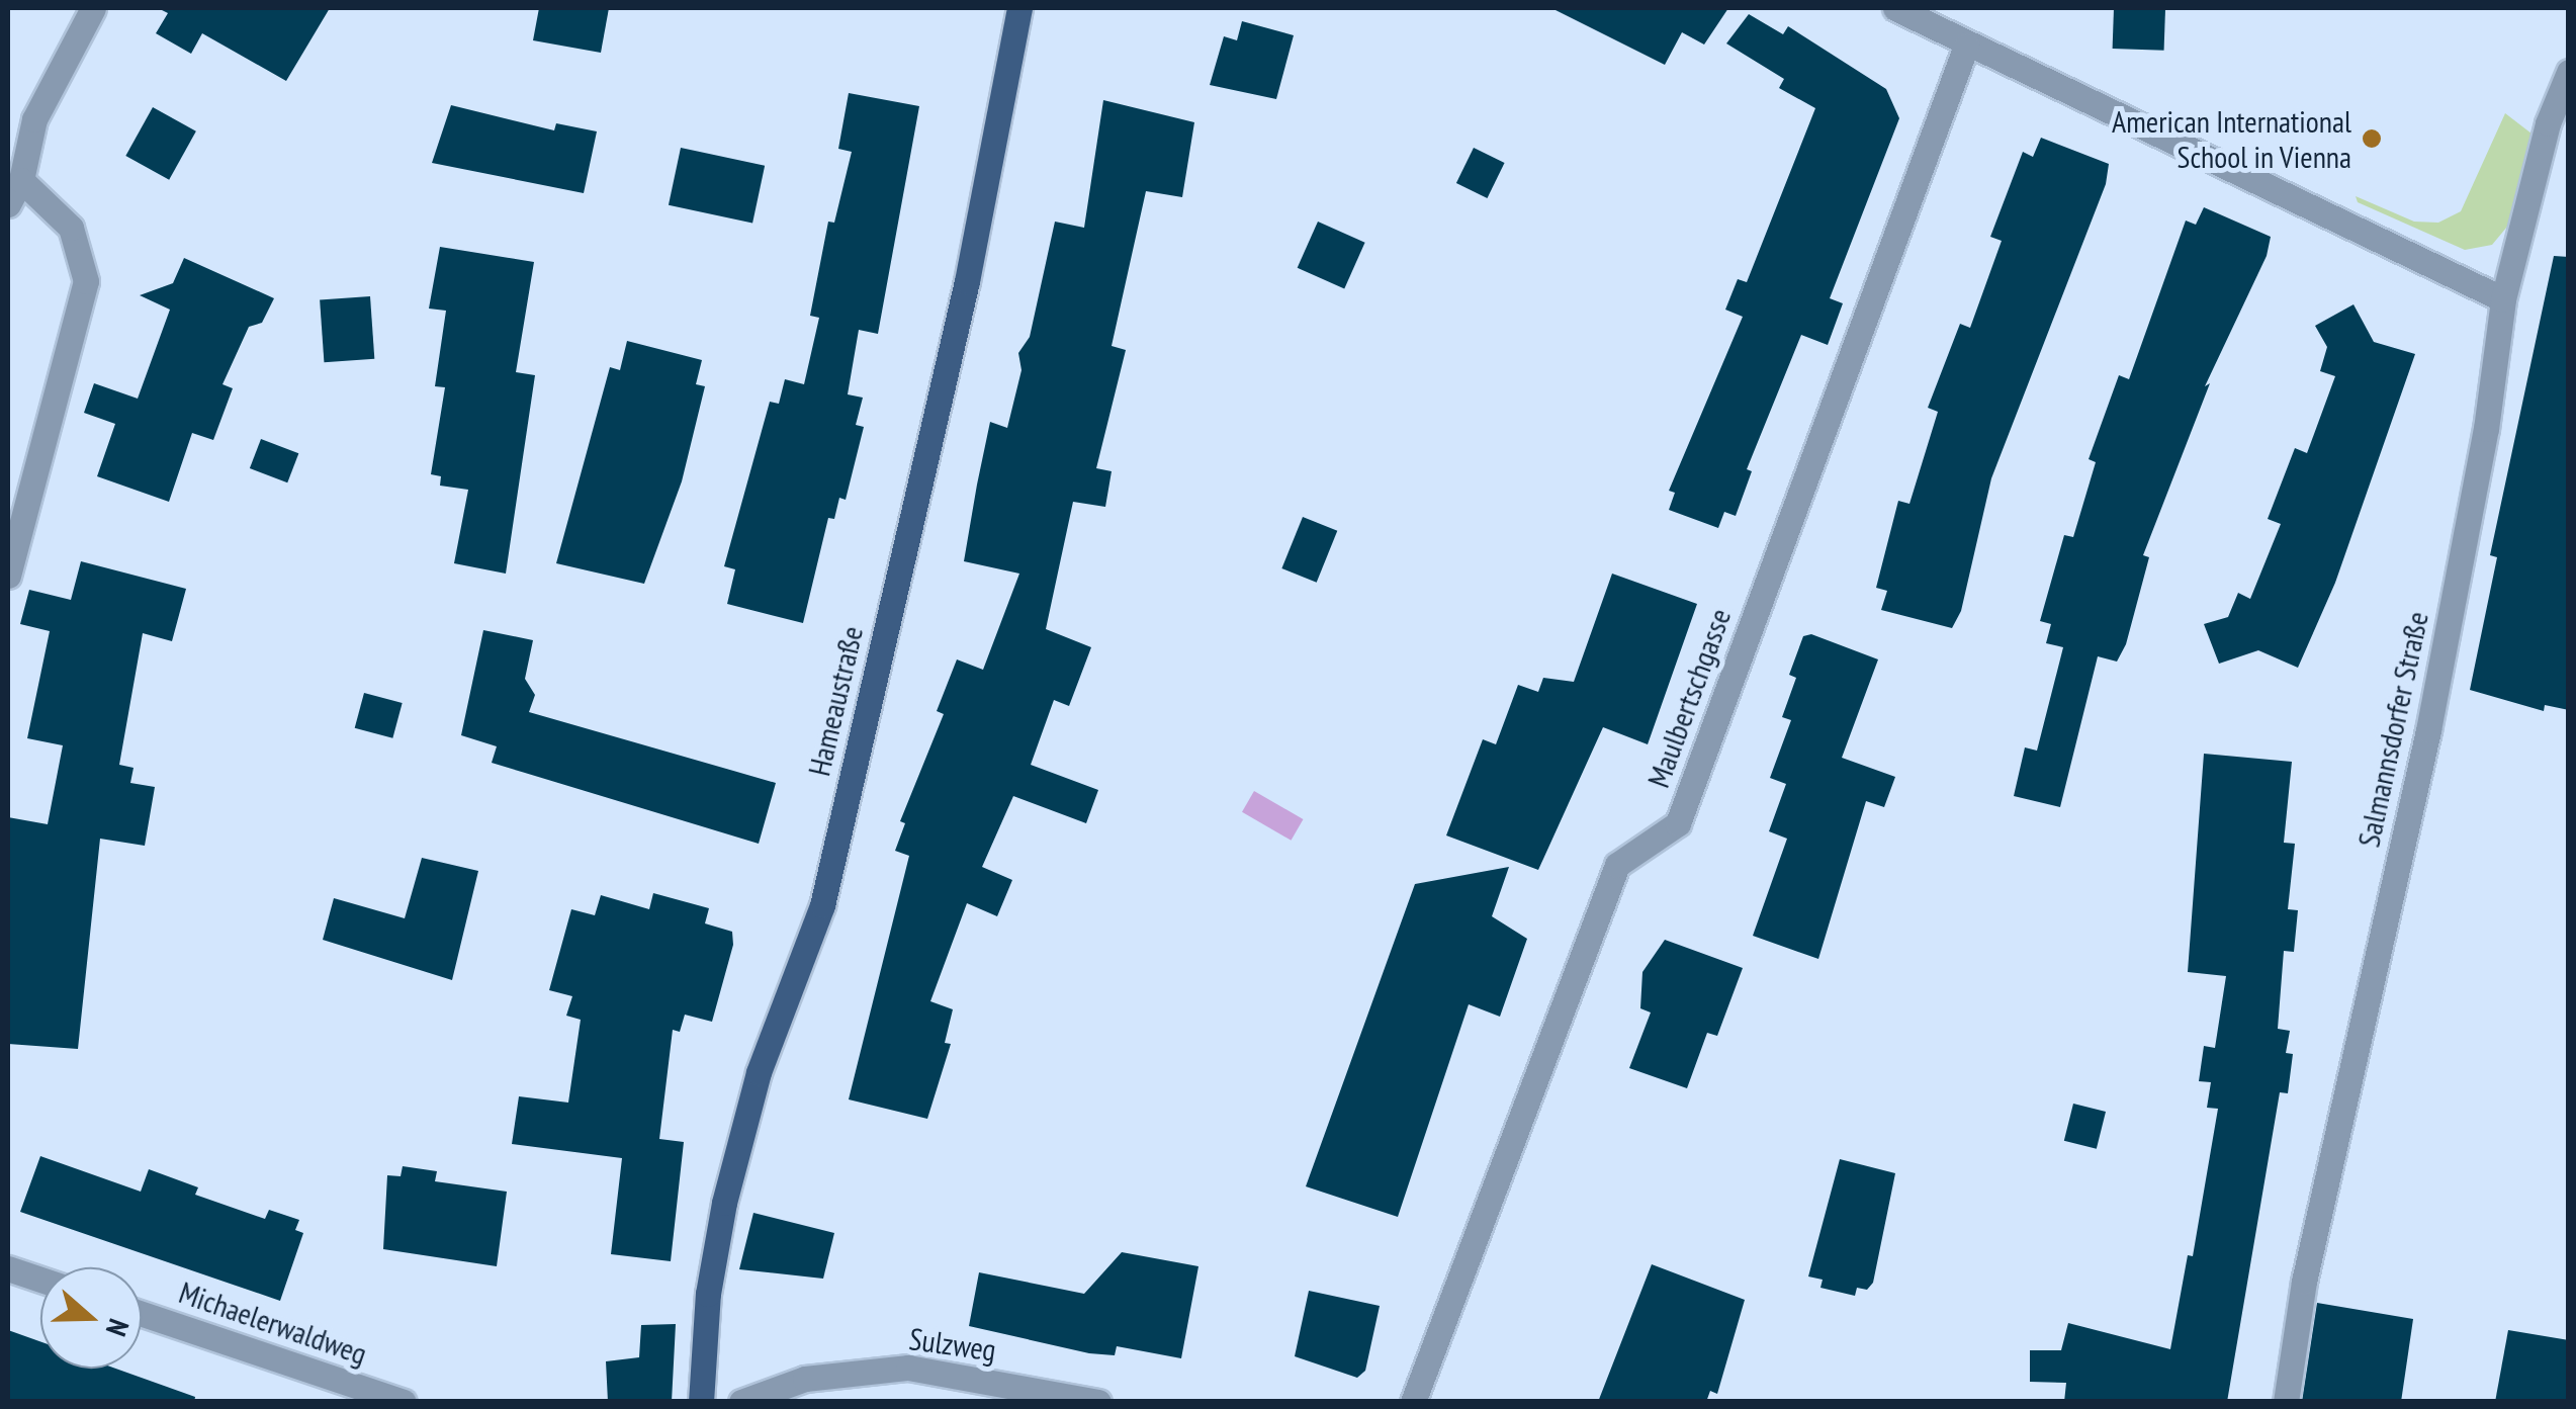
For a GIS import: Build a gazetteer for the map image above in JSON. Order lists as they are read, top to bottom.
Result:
{
  "streets": {
    "main road": ["Hameaustraße"],
    "street": [
      "Maulbertschgasse",
      "Salmannsdorfer Straße",
      "Michaelerwaldweg",
      "Sulzweg"
    ]
  },
  "places": ["American International School in Vienna"],
  "north": "right"
}
